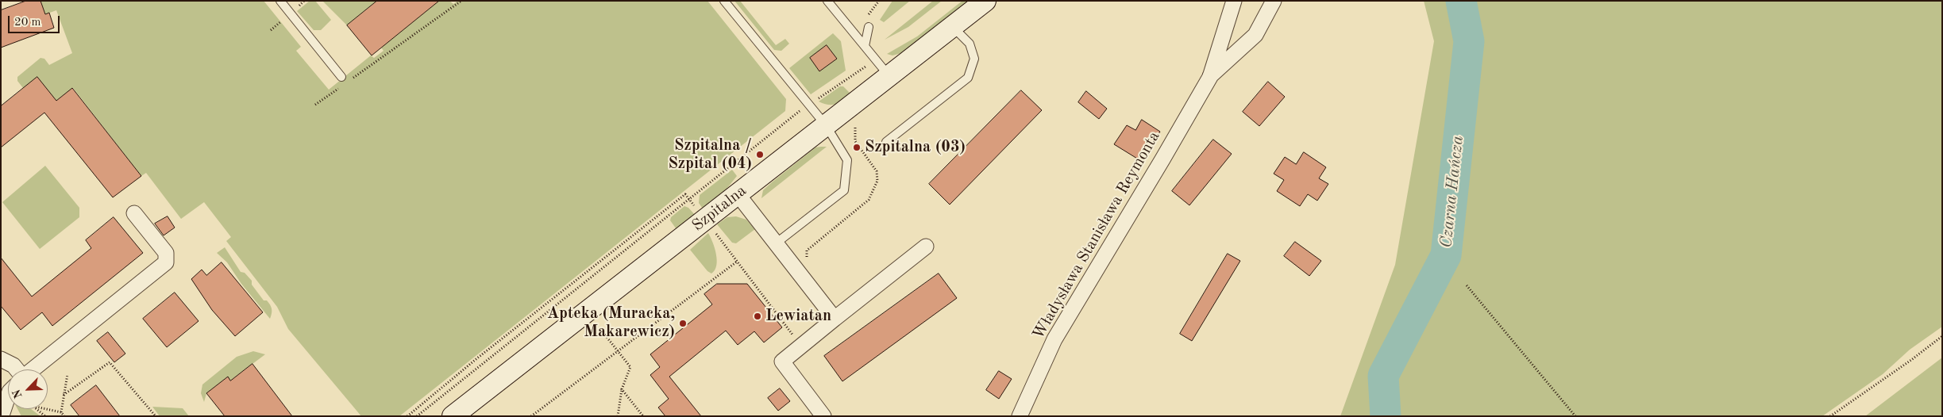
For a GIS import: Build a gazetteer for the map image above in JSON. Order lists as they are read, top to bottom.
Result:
{
  "streets": {
    "street": ["Szpitalna", "Władysława Stanisława Reymonta"]
  },
  "water": ["Czarna Hańcza"],
  "places": [
    "Szpitalna (03)",
    "Szpitalna / Szpital (04)",
    "Lewiatan",
    "Apteka (Muracka, Makarewicz)"
  ],
  "scale_bar": "20 m",
  "north": "bottom left"
}
